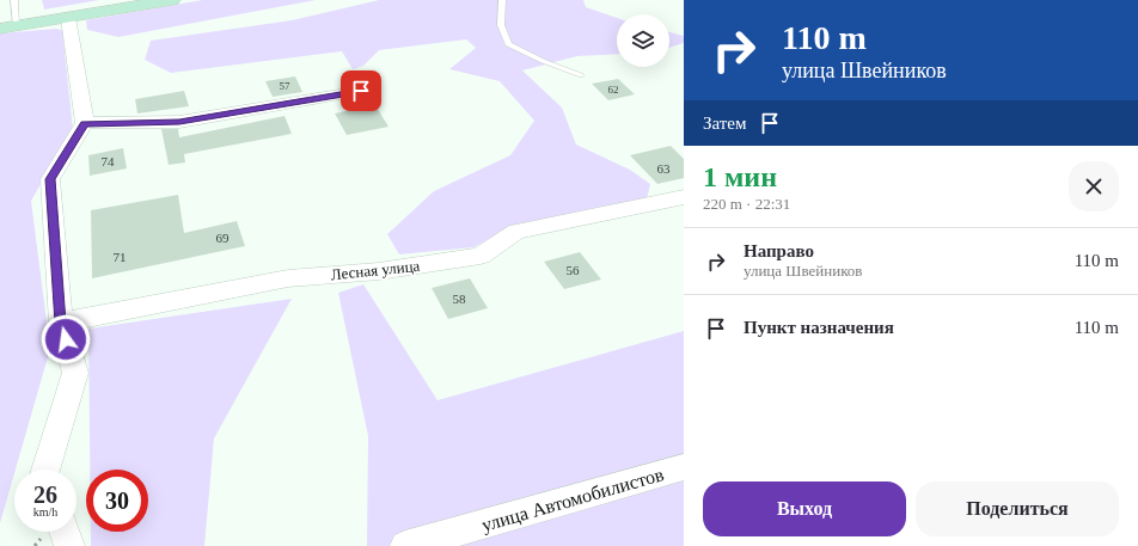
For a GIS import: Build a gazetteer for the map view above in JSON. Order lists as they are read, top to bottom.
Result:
{
  "streets": {
    "street": ["Лесная улица", "улица Автомобилистов"]
  },
  "house_numbers": [
    "57",
    "62",
    "74",
    "63",
    "69",
    "71",
    "56",
    "58"
  ],
  "page": {
    "turn": ["110 m", "улица Швейников"],
    "then": "Затем",
    "heading": ["1 мин", "220 m · 22:31"],
    "list": [
      {
        "name": "Направо",
        "note": "улица Швейников",
        "value": "110 m"
      },
      {
        "name": "Пункт назначения",
        "value": "110 m"
      }
    ],
    "speed": "26 km/h",
    "limit": "30",
    "buttons": ["Выход", "Поделиться"]
  }
}
